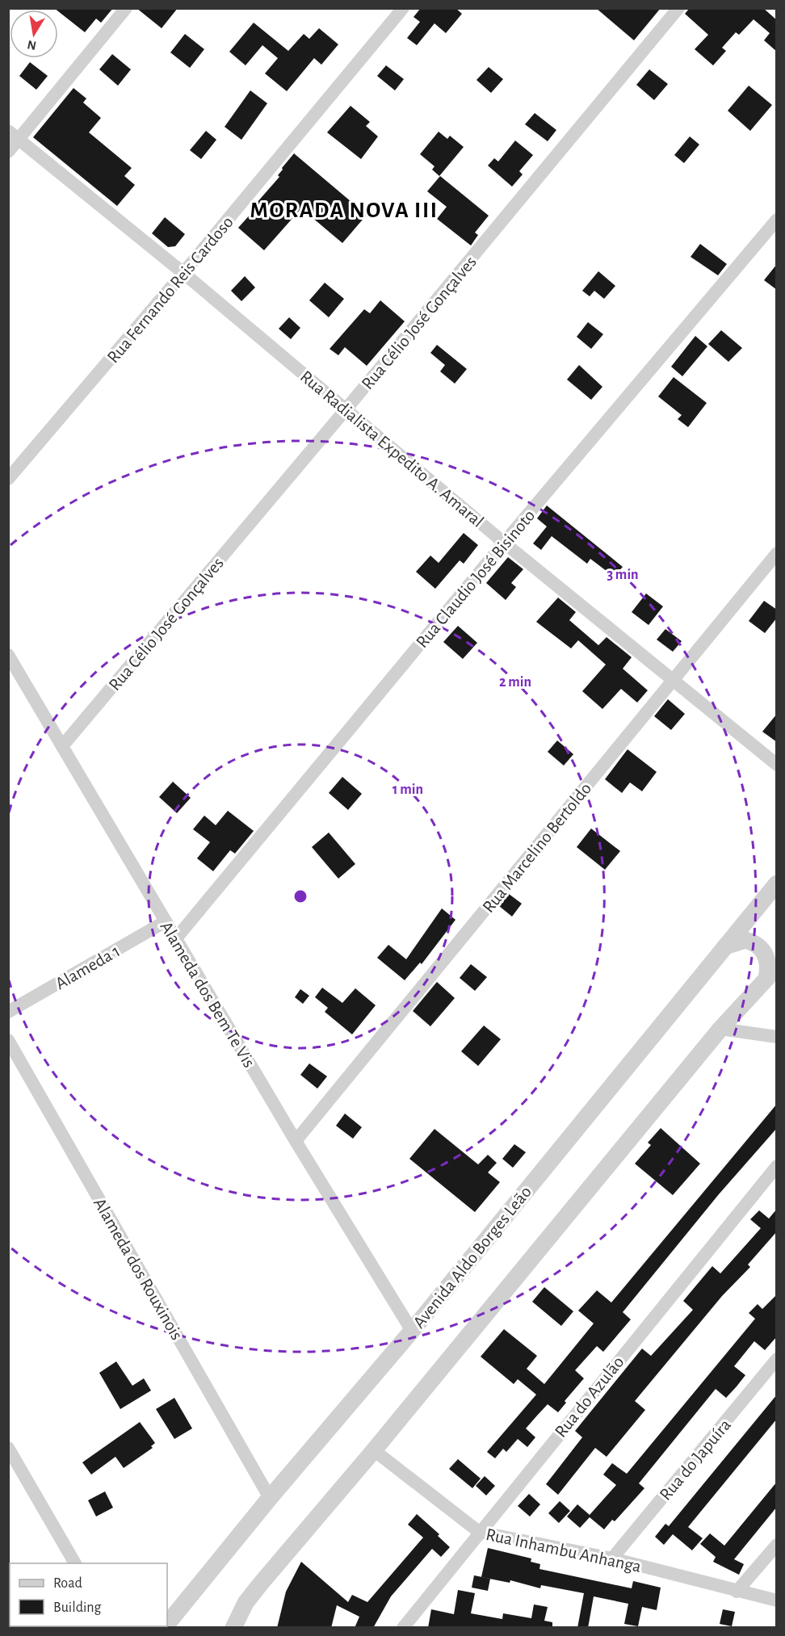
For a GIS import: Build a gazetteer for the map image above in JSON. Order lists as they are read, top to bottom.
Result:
{
  "streets": {
    "street": [
      "Rua Fernando Reis Cardoso",
      "Rua Célio José Gonçalves",
      "Rua Radialista Expedito A. Amaral",
      "Rua Claudio José Bisinoto",
      "Rua Marcelino Bertoldo",
      "Alameda 1",
      "Alameda dos Bem Te Vis",
      "Avenida Aldo Borges Leão",
      "Alameda dos Rouxinois",
      "Rua do Azulão",
      "Rua do Japuíra",
      "Rua Inhambu Anhanga"
    ]
  },
  "crossings": [
    ["Rua Fernando Reis Cardoso", "Rua Radialista Expedito A. Amaral"],
    ["Rua Célio José Gonçalves", "Rua Radialista Expedito A. Amaral"],
    ["Rua Célio José Gonçalves", "Alameda dos Bem Te Vis"],
    ["Rua Radialista Expedito A. Amaral", "Rua Claudio José Bisinoto"],
    ["Rua Radialista Expedito A. Amaral", "Rua Marcelino Bertoldo"],
    ["Rua Claudio José Bisinoto", "Alameda dos Bem Te Vis"],
    ["Rua Marcelino Bertoldo", "Alameda dos Bem Te Vis"],
    ["Alameda 1", "Alameda dos Bem Te Vis"],
    ["Alameda dos Bem Te Vis", "Avenida Aldo Borges Leão"],
    ["Avenida Aldo Borges Leão", "Alameda dos Rouxinois"],
    ["Rua do Azulão", "Rua Inhambu Anhanga"],
    ["Rua do Japuíra", "Rua Inhambu Anhanga"]
  ],
  "districts": ["MORADA NOVA III"],
  "legend": ["Road", "Building"],
  "north": "bottom",
  "rings": ["3 min", "2 min", "1 min"]
}
